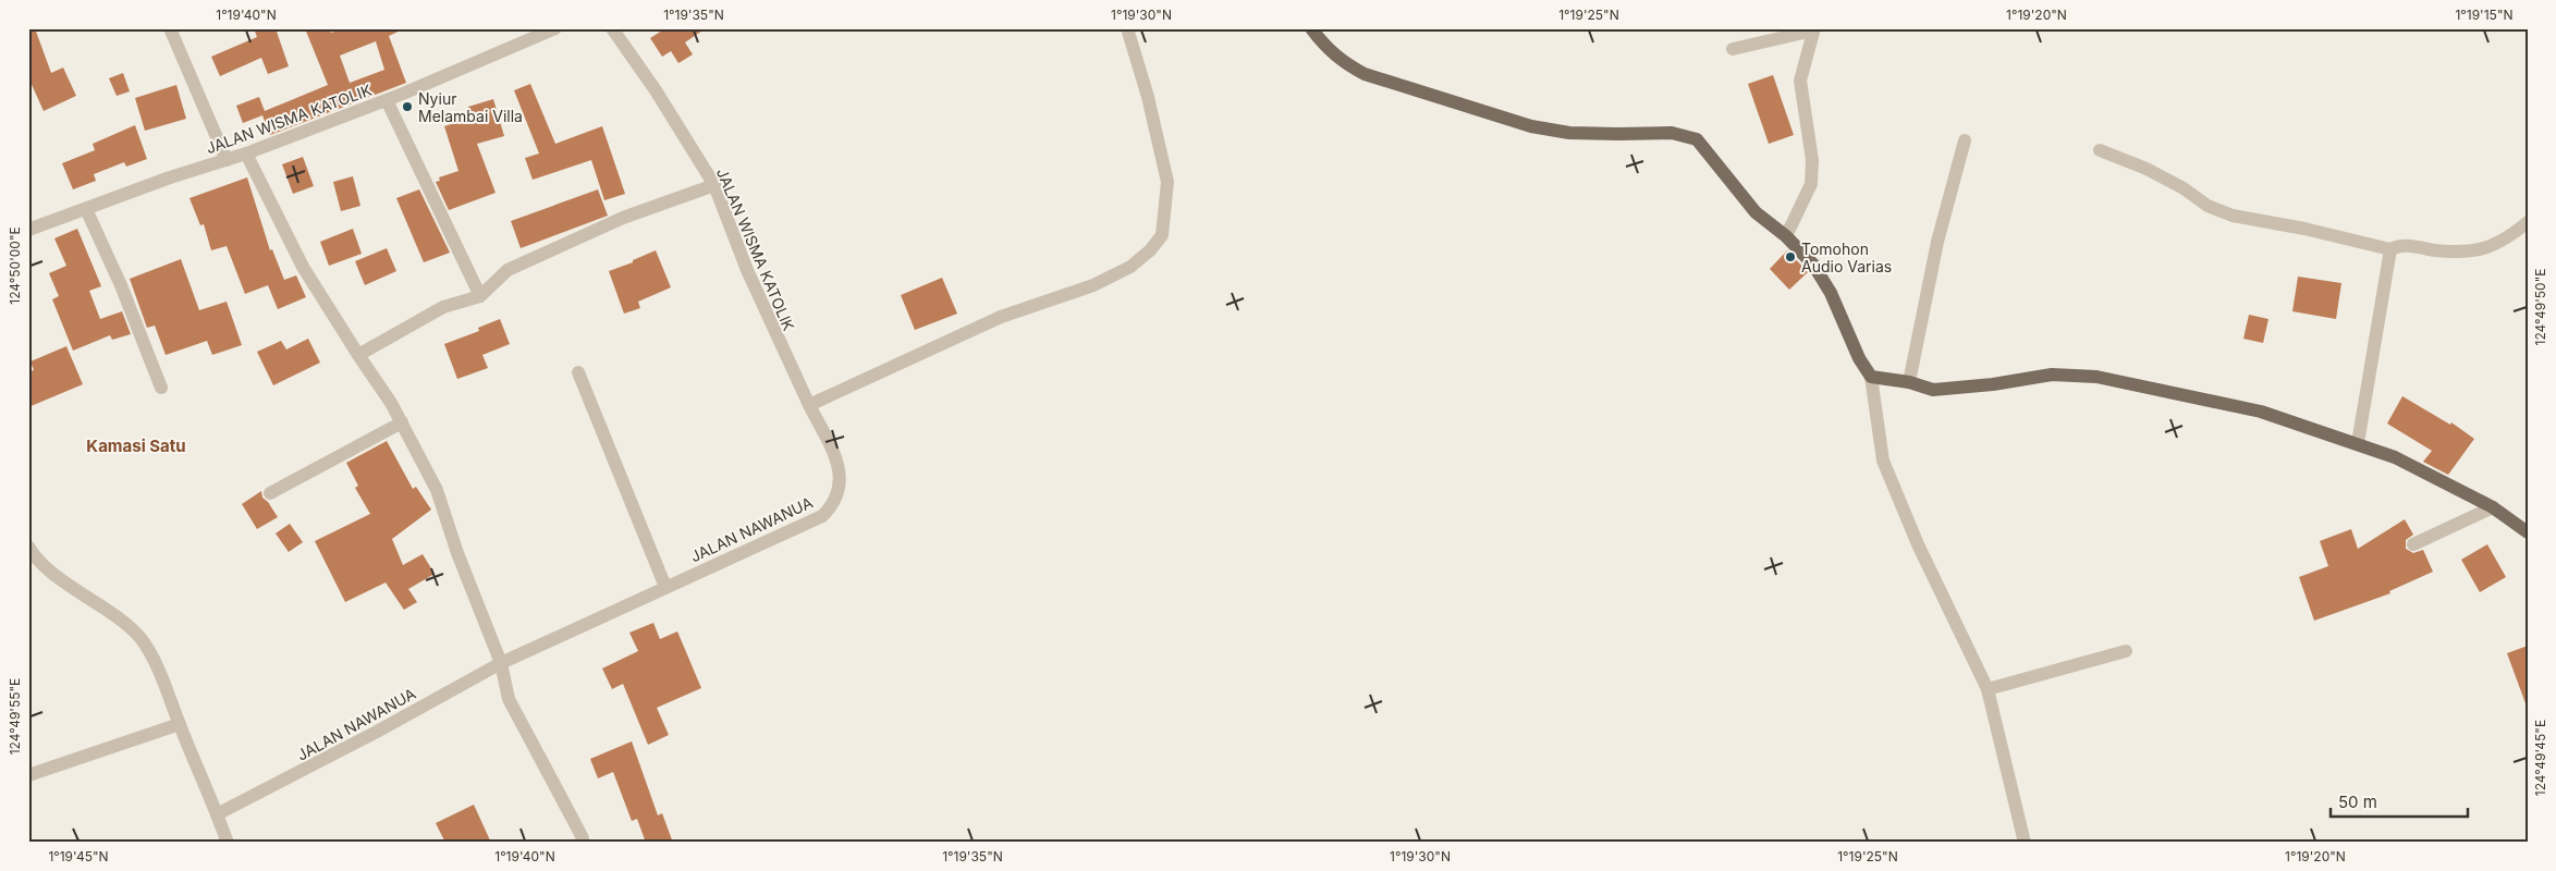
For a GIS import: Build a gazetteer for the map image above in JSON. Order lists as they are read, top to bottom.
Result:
{
  "streets": {
    "street": ["JALAN WISMA KATOLIK", "JALAN NAWANUA"]
  },
  "crossings": [
    ["JALAN WISMA KATOLIK", "JALAN NAWANUA"]
  ],
  "districts": ["Kamasi Satu"],
  "places": ["Nyiur Melambai Villa", "Tomohon Audio Varias"],
  "scale_bar": "50 m",
  "coordinates": [
    "1°19'40\"N",
    "1°19'35\"N",
    "1°19'30\"N",
    "1°19'25\"N",
    "1°19'20\"N",
    "1°19'15\"N",
    "124°50'00\"E",
    "124°49'50\"E",
    "124°49'55\"E",
    "124°49'45\"E",
    "1°19'45\"N"
  ]
}
